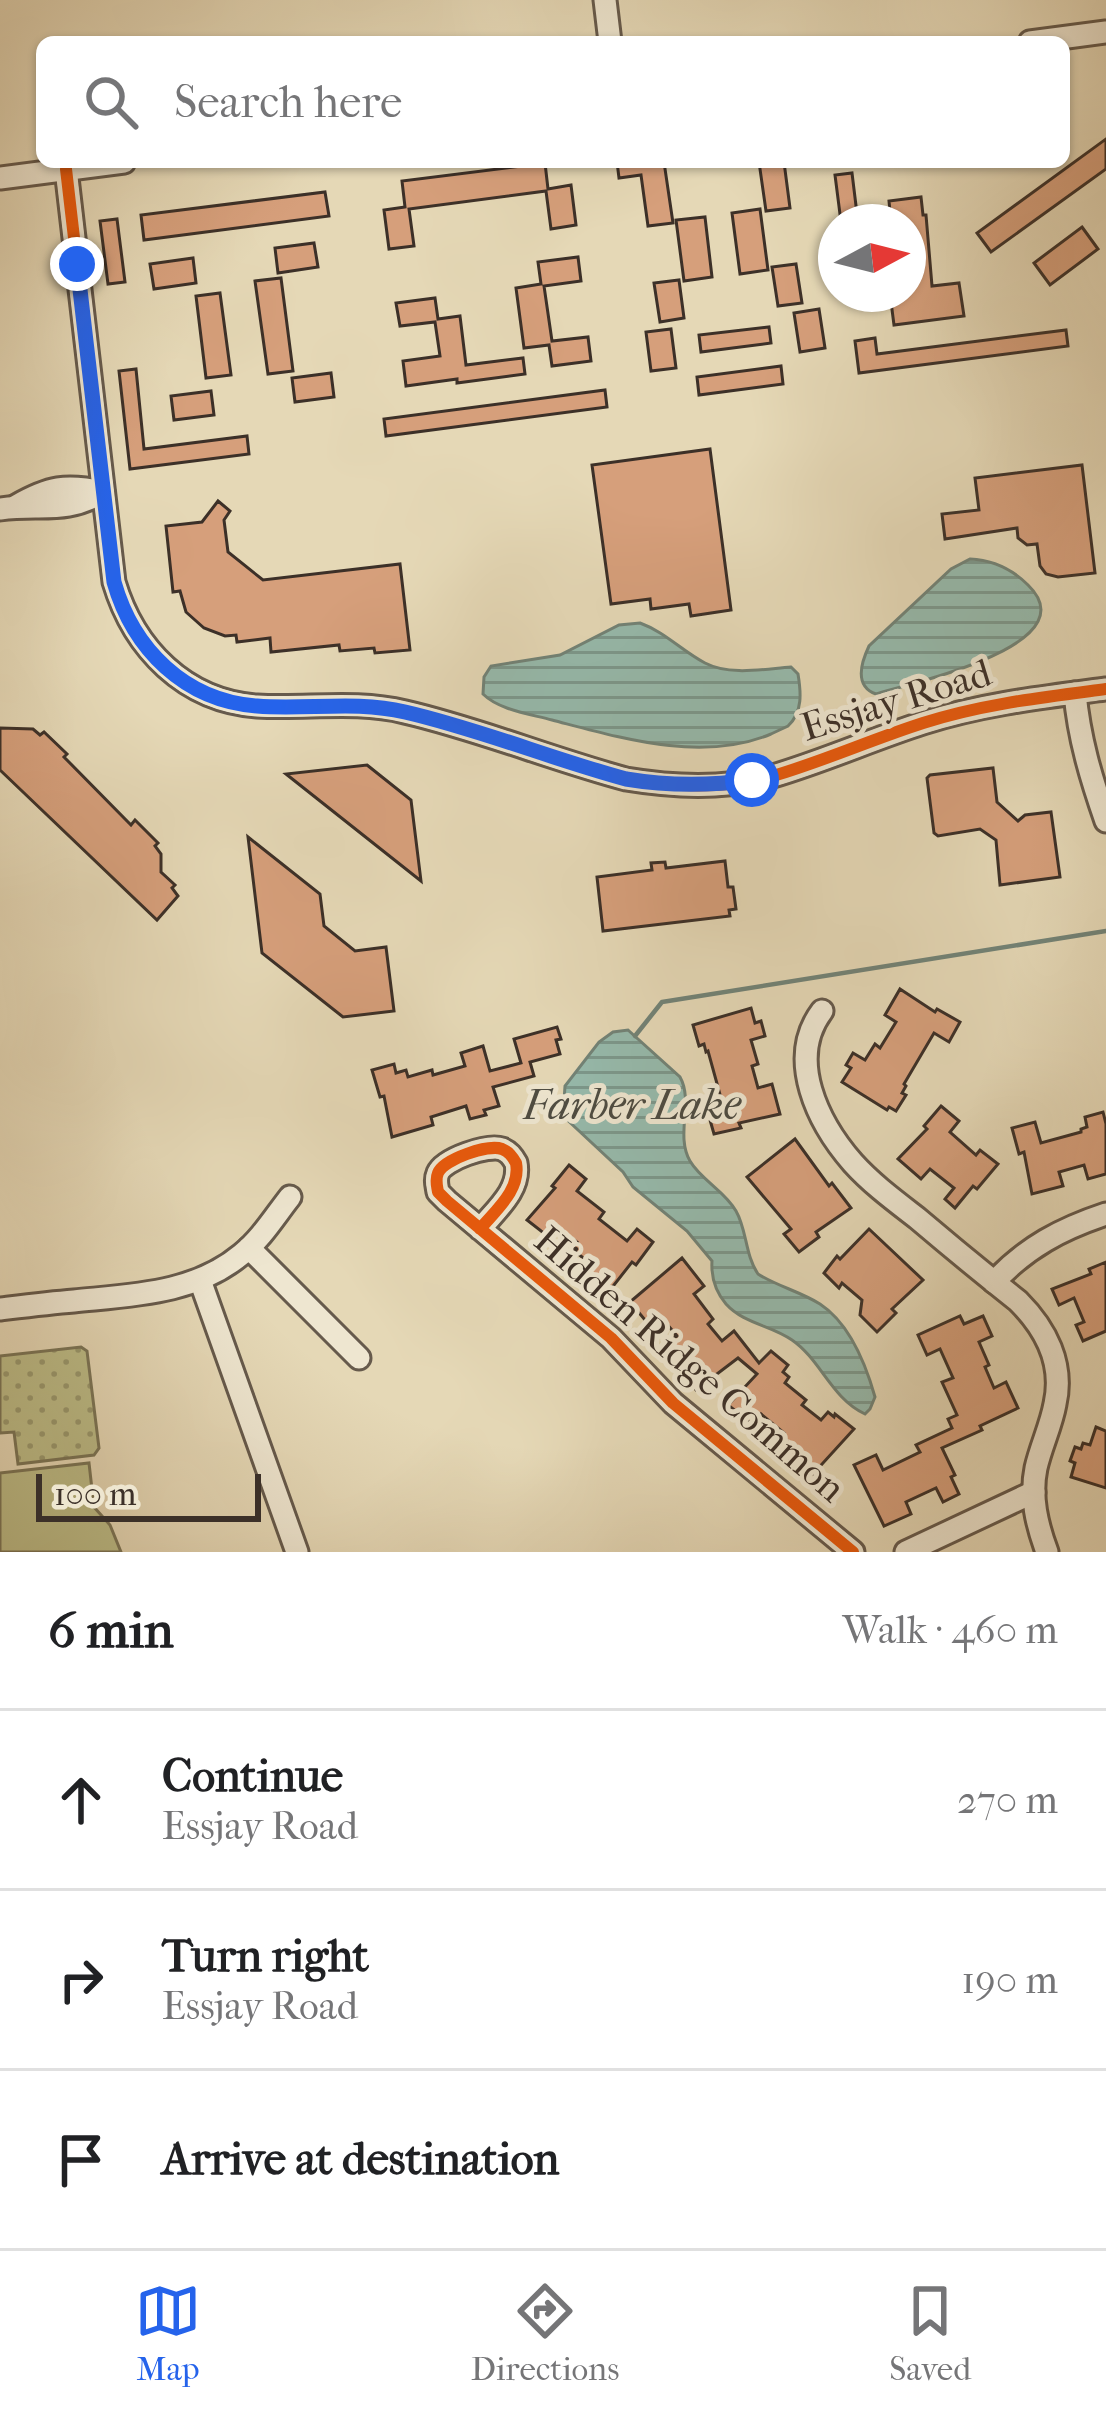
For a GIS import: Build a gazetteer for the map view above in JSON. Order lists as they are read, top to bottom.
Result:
{
  "streets": {
    "street": ["Essjay Road", "Hidden Ridge Common"]
  },
  "water": ["Farber Lake"],
  "scale_bar": "100 m",
  "north": "right",
  "page": {
    "search": "Search here",
    "scale": "100 m",
    "heading": ["6 min", "Walk · 460 m"],
    "list": [
      ["Continue", "Essjay Road", "270 m"],
      ["Turn right", "Essjay Road", "190 m"],
      "Arrive at destination"
    ],
    "nav": ["Map", "Directions", "Saved"]
  }
}
